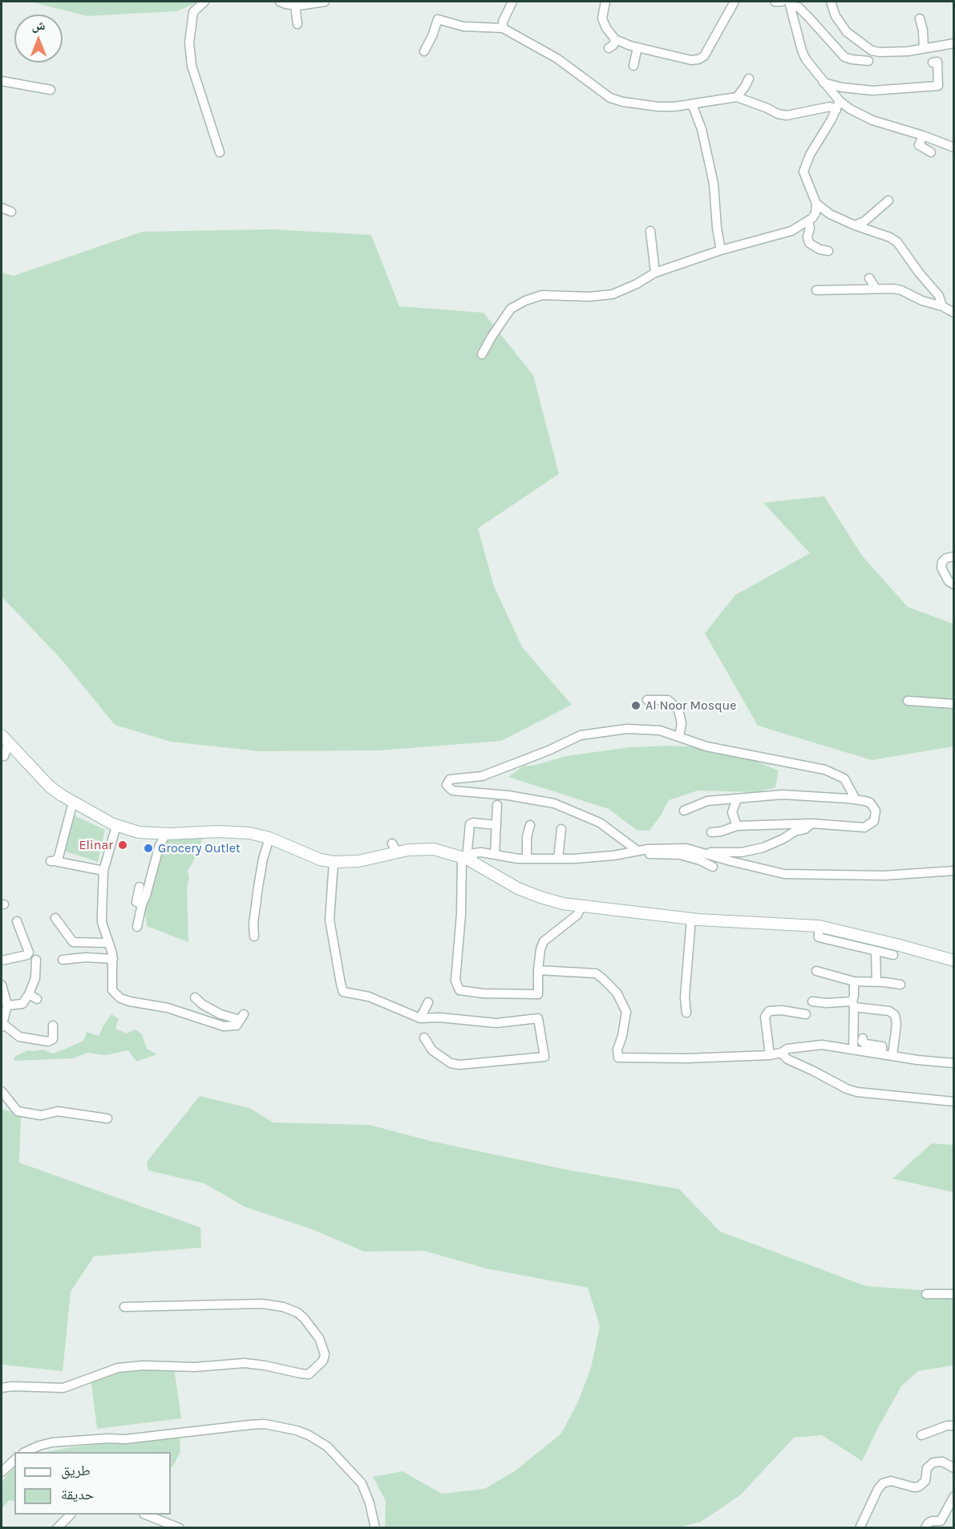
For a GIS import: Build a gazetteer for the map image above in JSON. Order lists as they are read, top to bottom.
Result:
{
  "places": ["Al Noor Mosque", "Elinar", "Grocery Outlet"],
  "legend": ["طريق", "حديقة"],
  "north": "top"
}
